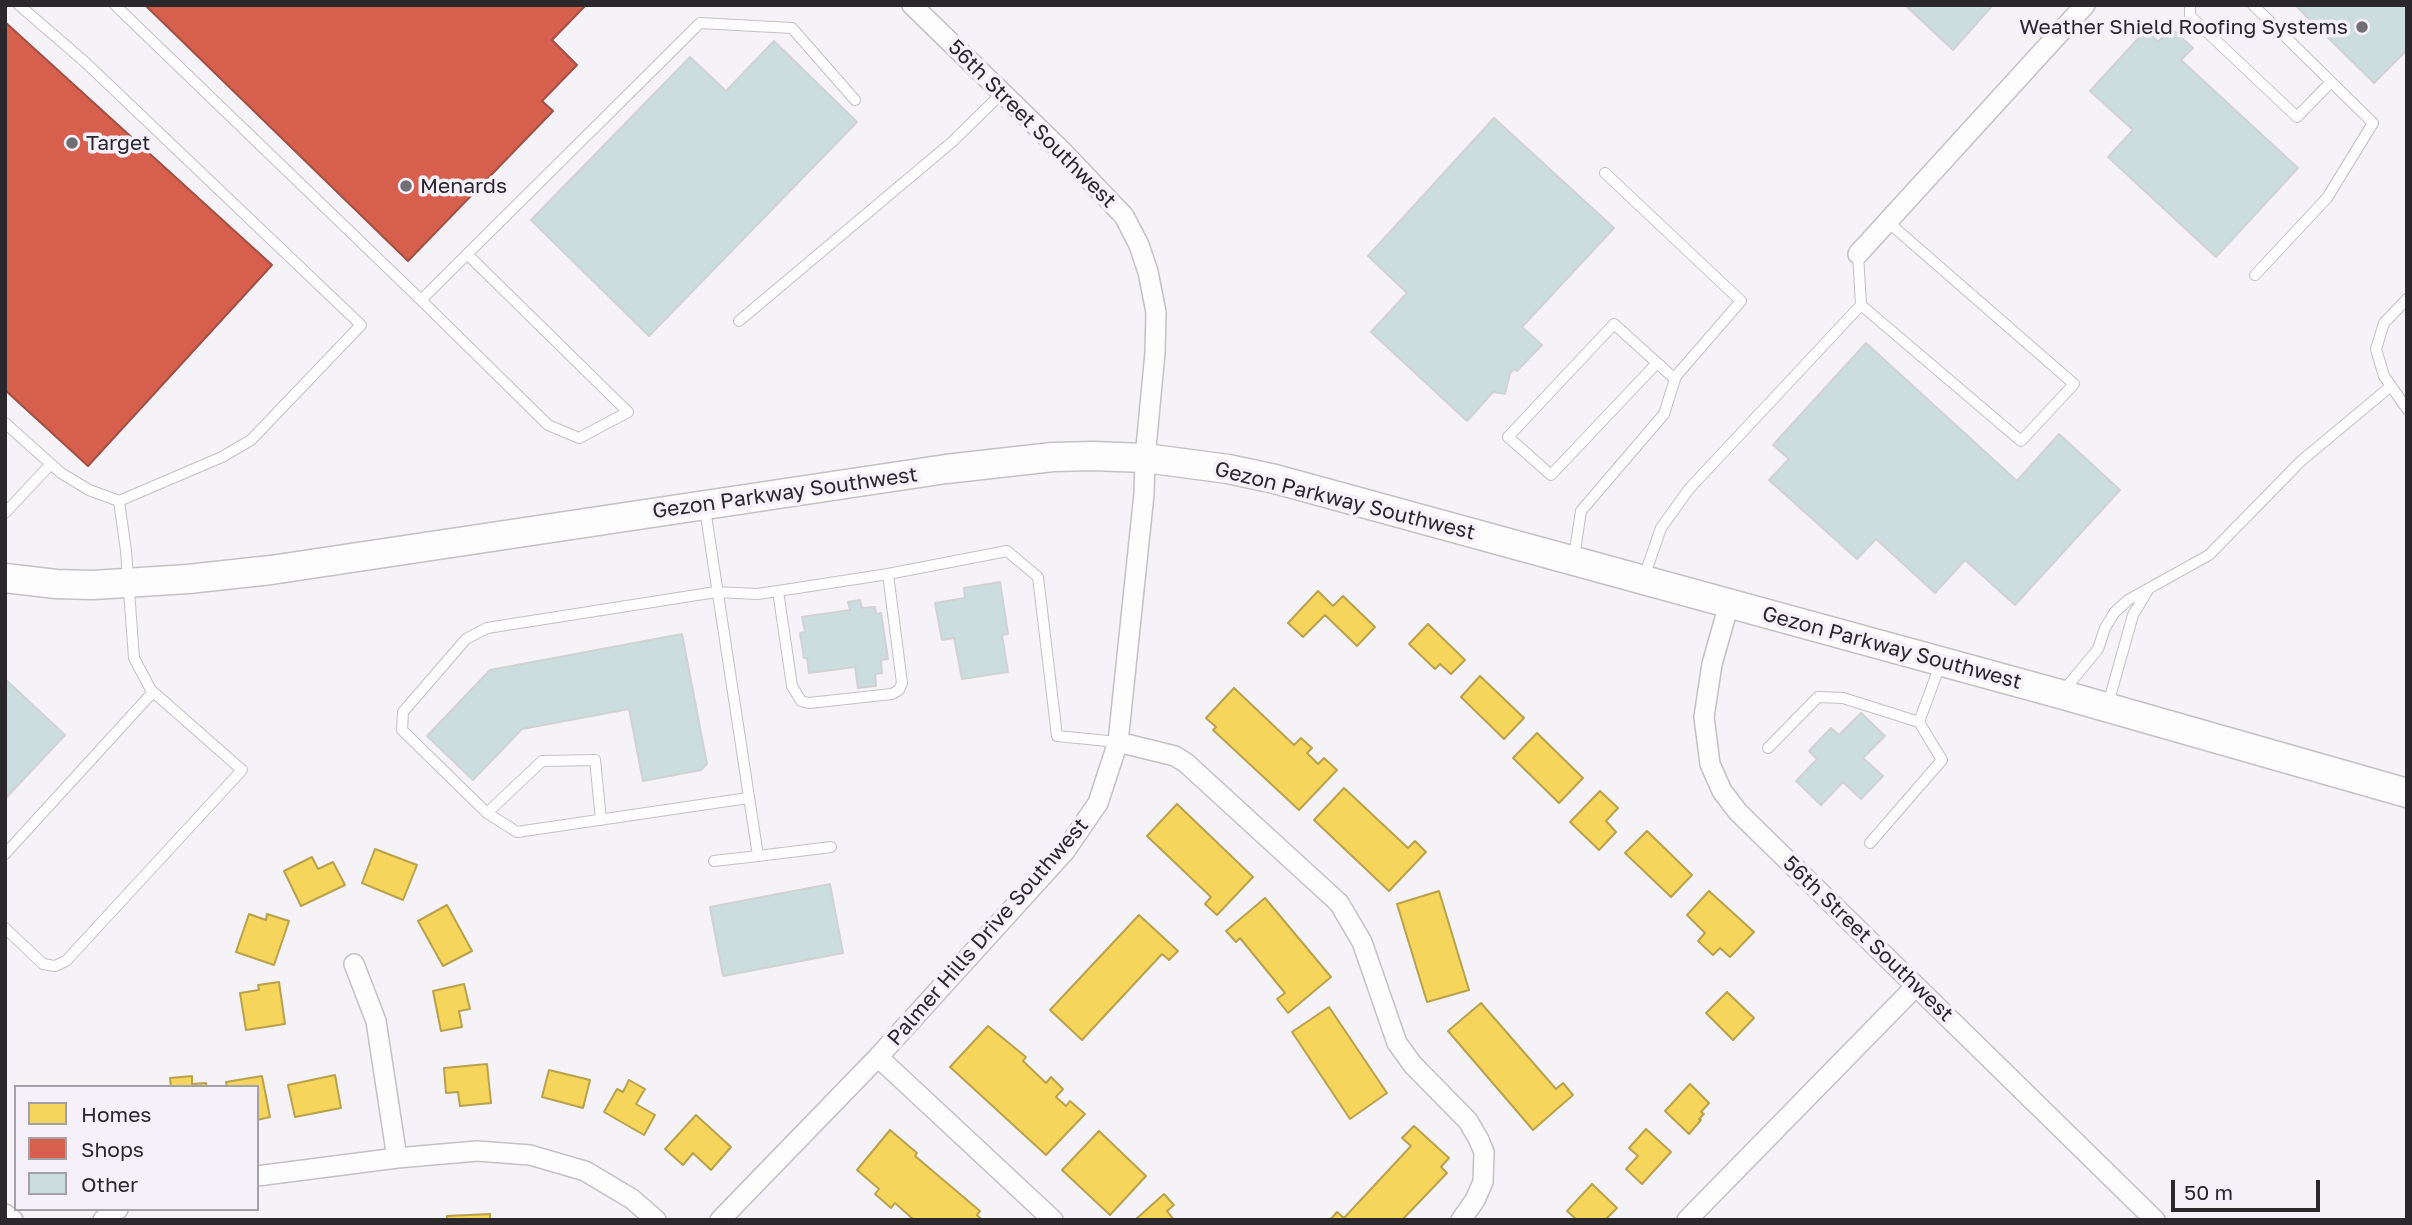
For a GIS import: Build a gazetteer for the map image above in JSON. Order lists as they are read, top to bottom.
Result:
{
  "streets": {
    "main road": ["Gezon Parkway Southwest"],
    "street": ["56th Street Southwest", "Palmer Hills Drive Southwest"]
  },
  "crossings": [
    ["56th Street Southwest", "Gezon Parkway Southwest"],
    ["56th Street Southwest", "Palmer Hills Drive Southwest"],
    ["Gezon Parkway Southwest", "Palmer Hills Drive Southwest"]
  ],
  "places": ["Weather Shield Roofing Systems", "Target", "Menards"],
  "legend": ["Homes", "Shops", "Other"],
  "scale_bar": "50 m"
}
